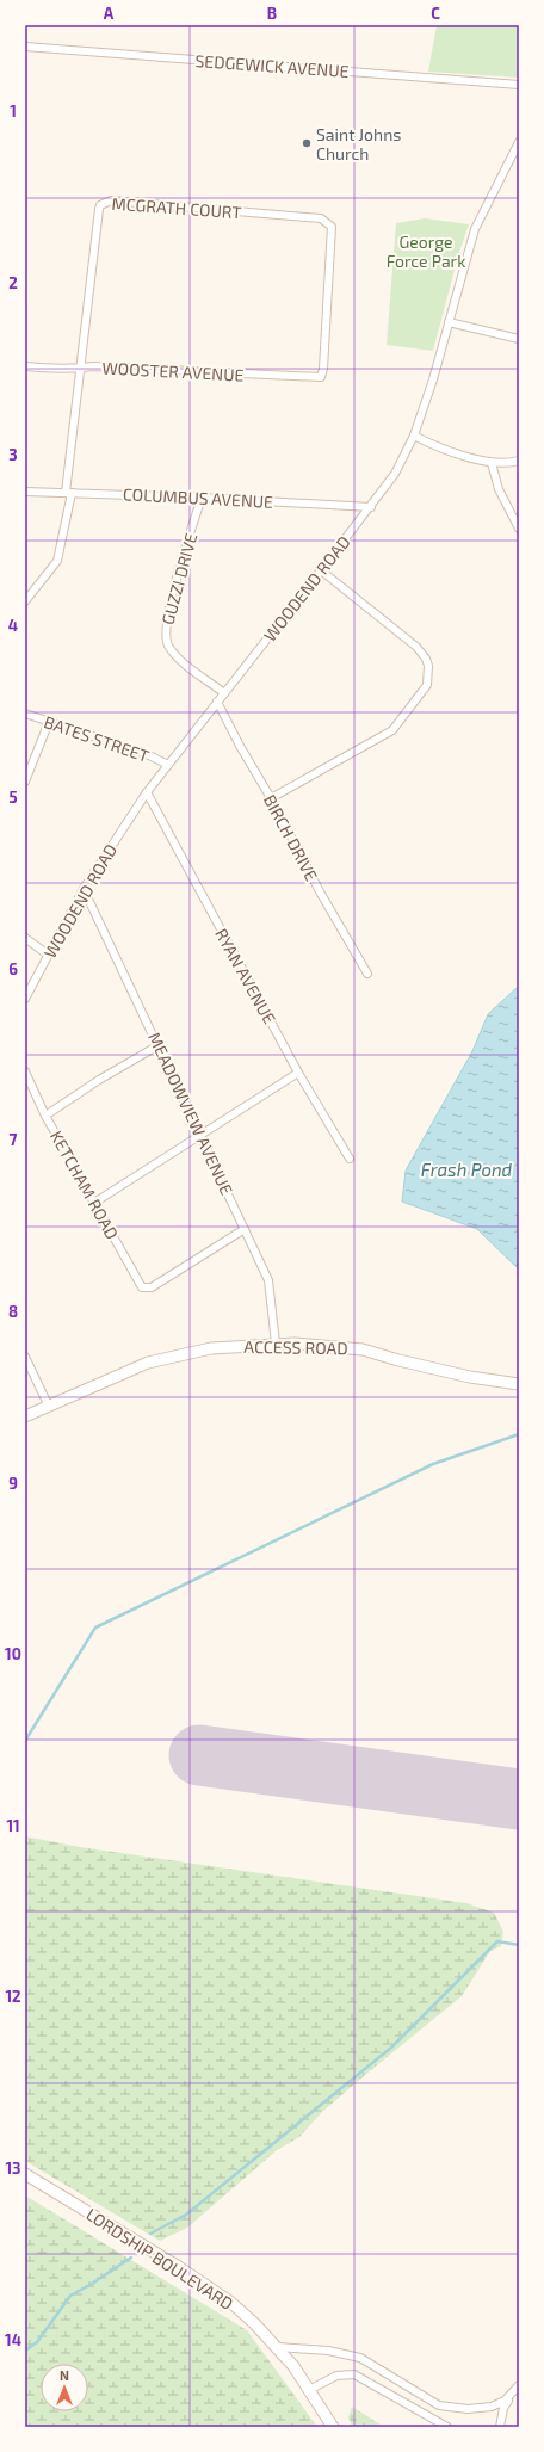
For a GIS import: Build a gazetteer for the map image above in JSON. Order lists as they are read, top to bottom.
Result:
{
  "streets": {
    "main road": ["ACCESS ROAD", "LORDSHIP BOULEVARD"],
    "street": [
      "SEDGEWICK AVENUE",
      "MCGRATH COURT",
      "WOOSTER AVENUE",
      "COLUMBUS AVENUE",
      "GUZZI DRIVE",
      "WOODEND ROAD",
      "BATES STREET",
      "BIRCH DRIVE",
      "RYAN AVENUE",
      "MEADOWVIEW AVENUE",
      "KETCHAM ROAD"
    ]
  },
  "crossings": [
    ["MCGRATH COURT", "WOOSTER AVENUE"],
    ["MCGRATH COURT", "COLUMBUS AVENUE"],
    ["COLUMBUS AVENUE", "GUZZI DRIVE"],
    ["COLUMBUS AVENUE", "WOODEND ROAD"],
    ["GUZZI DRIVE", "WOODEND ROAD"],
    ["WOODEND ROAD", "BATES STREET"],
    ["WOODEND ROAD", "BIRCH DRIVE"],
    ["WOODEND ROAD", "RYAN AVENUE"],
    ["WOODEND ROAD", "MEADOWVIEW AVENUE"],
    ["MEADOWVIEW AVENUE", "KETCHAM ROAD"],
    ["MEADOWVIEW AVENUE", "ACCESS ROAD"]
  ],
  "water": ["Frash Pond"],
  "parks": ["George Force Park"],
  "places": ["Saint Johns Church"],
  "north": "top",
  "grid": {
    "columns": ["A", "B", "C"],
    "rows": [
      "1",
      "2",
      "3",
      "4",
      "5",
      "6",
      "7",
      "8",
      "9",
      "10",
      "11",
      "12",
      "13",
      "14"
    ]
  }
}
